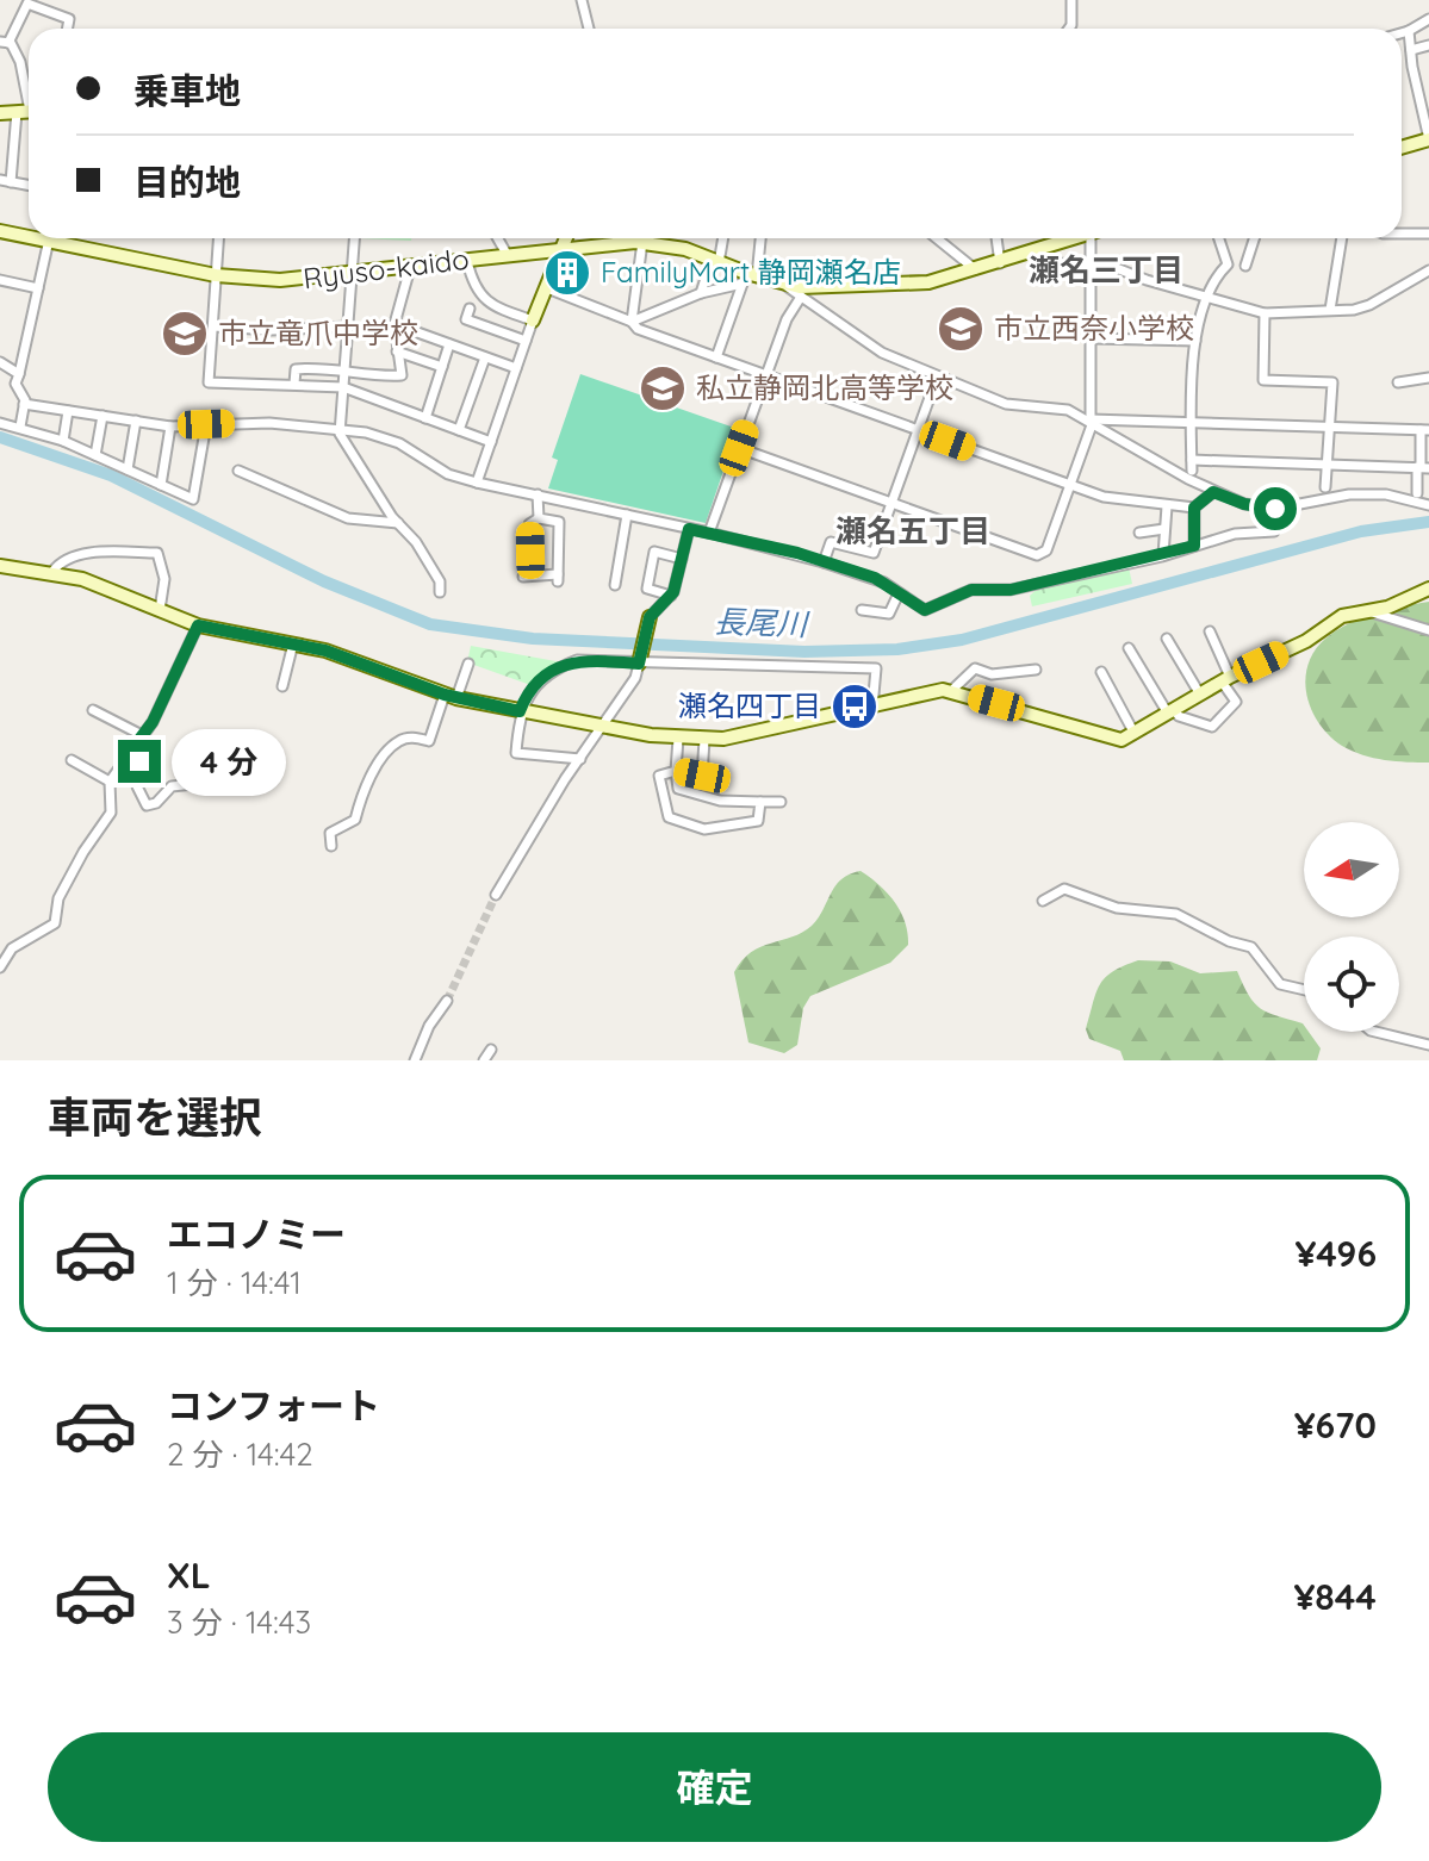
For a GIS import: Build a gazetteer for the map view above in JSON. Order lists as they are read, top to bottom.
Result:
{
  "streets": {
    "street": ["Ryuso-kaido"]
  },
  "districts": ["瀬名三丁目", "瀬名五丁目"],
  "water": ["長尾川"],
  "places": {
    "building": ["FamilyMart 静岡瀬名店"],
    "school or university": ["市立西奈小学校", "市立竜爪中学校", "私立静岡北高等学校"],
    "bus stop": ["瀬名四丁目"]
  },
  "north": "left",
  "page": {
    "banner": ["乗車地", "目的地"],
    "bubble": "4 分",
    "heading": "車両を選択",
    "list": [
      {
        "name": "エコノミー",
        "note": "1 分 · 14:41",
        "value": "¥496"
      },
      {
        "name": "コンフォート",
        "note": "2 分 · 14:42",
        "value": "¥670"
      },
      {
        "name": "XL",
        "note": "3 分 · 14:43",
        "value": "¥844"
      }
    ],
    "buttons": "確定"
  }
}
